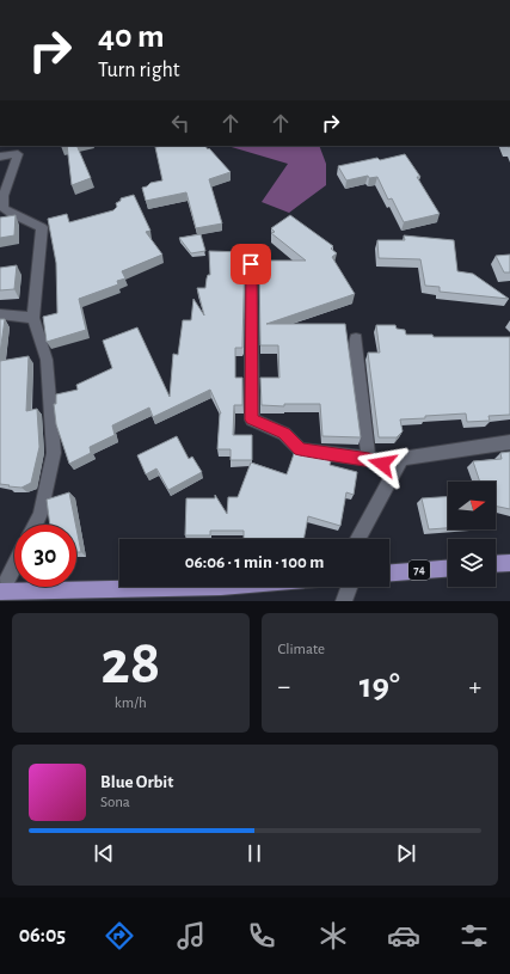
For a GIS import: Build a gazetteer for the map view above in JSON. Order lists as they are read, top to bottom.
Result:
{
  "streets": {
    "main road": ["74"]
  },
  "north": "right",
  "page": {
    "turn": ["40 m", "Turn right"],
    "limit": "30",
    "trip": "06:06 · 1 min · 100 m",
    "tile": [
      ["28", "km/h"],
      "Climate"
    ],
    "heat": ["−", "19°", "+"],
    "song": ["Blue Orbit", "Sona"],
    "tabs": "06:05"
  }
}
